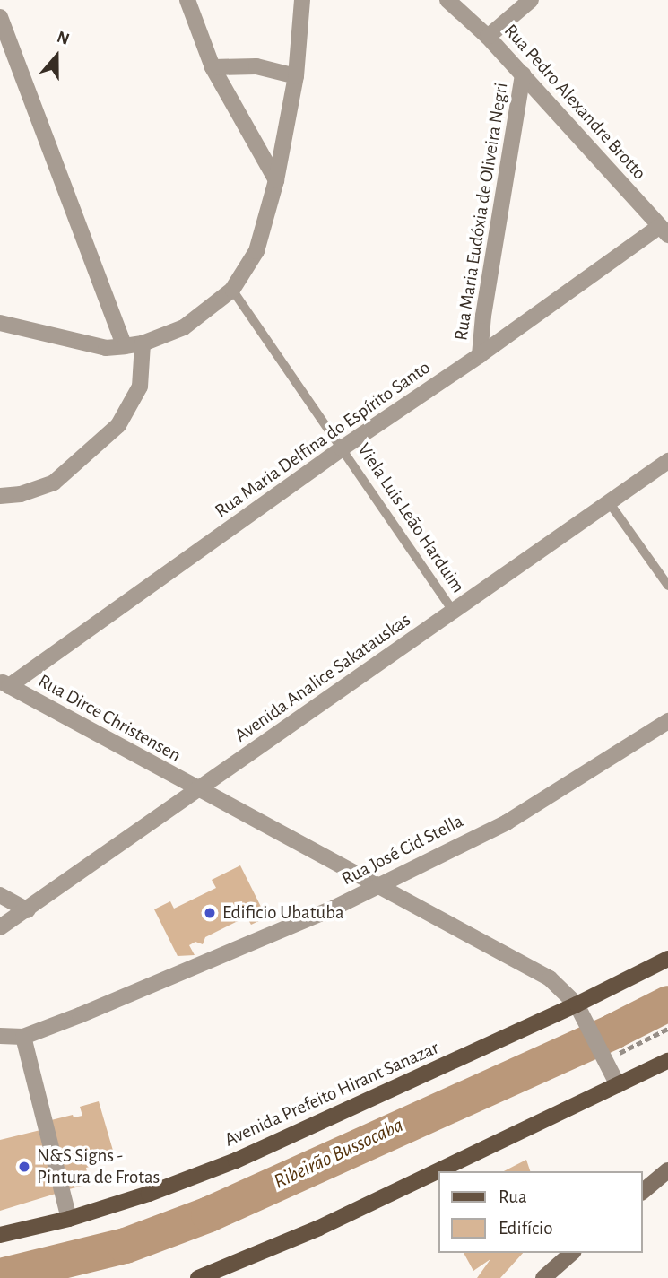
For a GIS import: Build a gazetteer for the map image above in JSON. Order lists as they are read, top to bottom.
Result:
{
  "streets": {
    "main road": ["Avenida Prefeito Hirant Sanazar"],
    "street": [
      "Rua Pedro Alexandre Brotto",
      "Rua Maria Eudóxia de Oliveira Negri",
      "Rua Maria Delfina do Espírito Santo",
      "Avenida Analice Sakatauskas",
      "Rua Dirce Christensen",
      "Rua José Cid Stella"
    ],
    "lane": ["Viela Luis Leão Harduim"]
  },
  "crossings": [
    ["Rua Pedro Alexandre Brotto", "Rua Maria Eudóxia de Oliveira Negri"],
    ["Rua Pedro Alexandre Brotto", "Rua Maria Delfina do Espírito Santo"],
    ["Rua Maria Eudóxia de Oliveira Negri", "Rua Maria Delfina do Espírito Santo"],
    ["Rua Maria Delfina do Espírito Santo", "Viela Luis Leão Harduim"],
    ["Rua Maria Delfina do Espírito Santo", "Rua Dirce Christensen"],
    ["Viela Luis Leão Harduim", "Avenida Analice Sakatauskas"],
    ["Avenida Analice Sakatauskas", "Rua Dirce Christensen"],
    ["Rua Dirce Christensen", "Rua José Cid Stella"],
    ["Rua Dirce Christensen", "Avenida Prefeito Hirant Sanazar"]
  ],
  "water": ["Ribeirão Bussocaba"],
  "places": ["Edificio Ubatuba", "N&S Signs - Pintura de Frotas"],
  "legend": ["Rua", "Edifício"],
  "north": "top"
}
